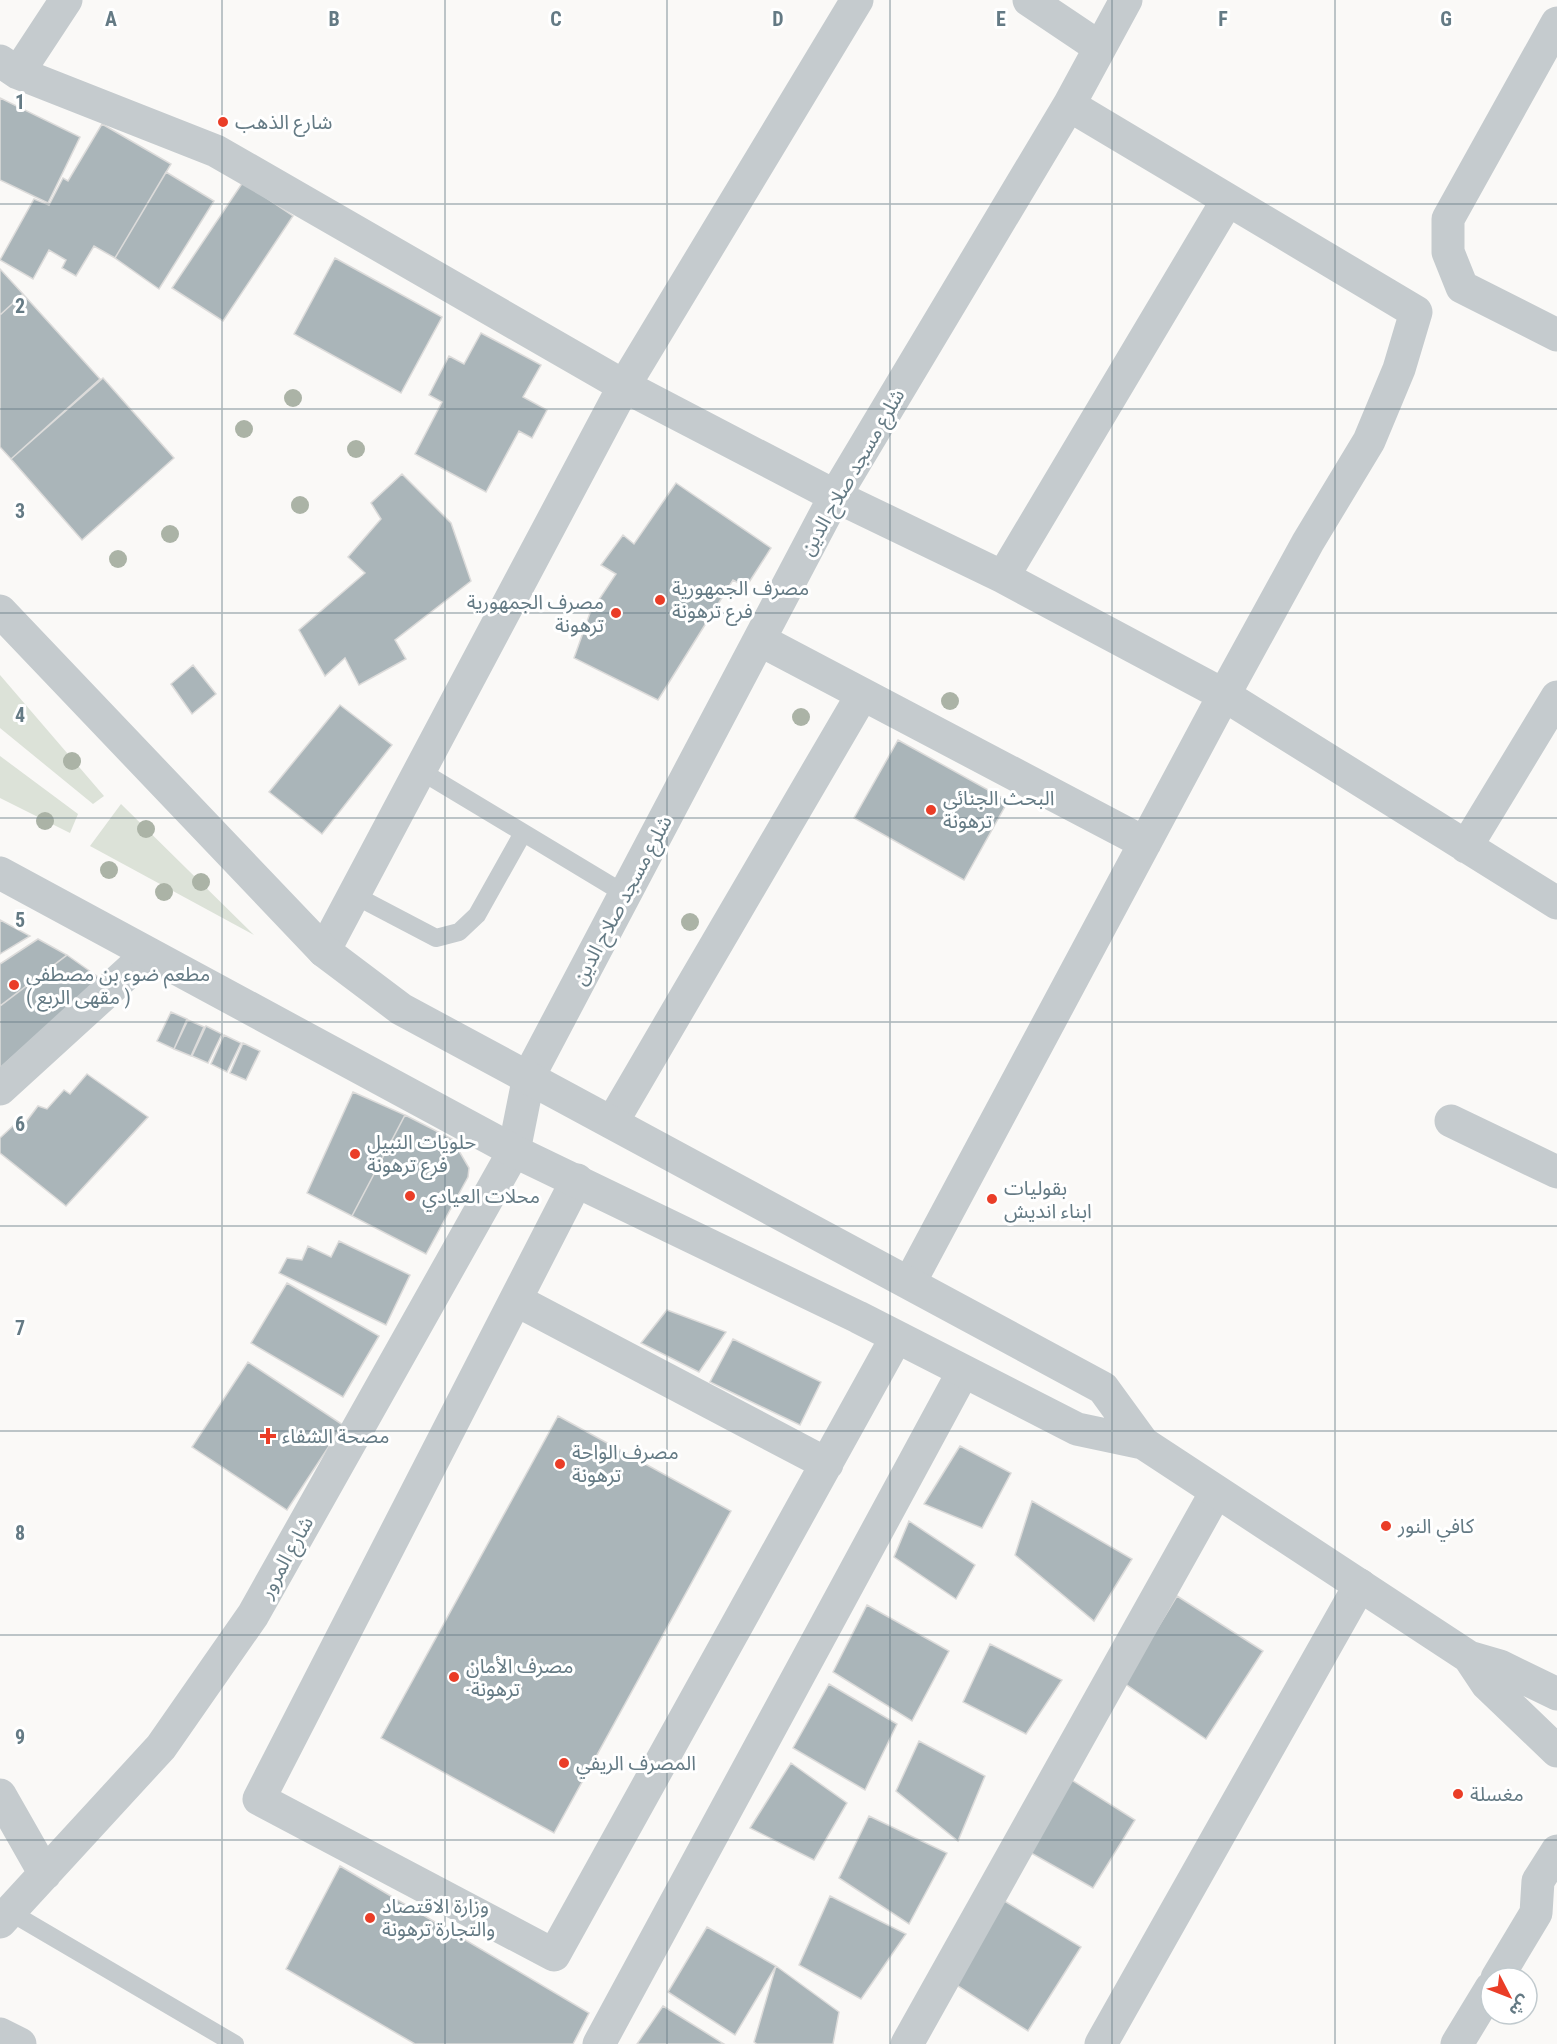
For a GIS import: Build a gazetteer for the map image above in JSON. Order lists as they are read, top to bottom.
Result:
{
  "streets": {
    "street": ["شلرع مسجد صلاح الدين", "شارع المرور"]
  },
  "crossings": [
    ["شلرع مسجد صلاح الدين", "شارع المرور"]
  ],
  "places": {
    "other": [
      "شارع الذهب",
      "مصرف الجمهورية فرع ترهونة",
      "مصرف الجمهورية ترهونة",
      "البحث الجنائي ترهونة",
      "مطعم ضوء بن مصطفى ( مقهى الربع )",
      "حلويات النبيل فرع ترهونة",
      "محلات العيادي",
      "بقوليات ابناء انديش",
      "مصرف الواحة ترهونة",
      "كافي النور",
      "مصرف الأمان -ترهونة",
      "المصرف الريفي",
      "مغسلة",
      "وزارة الاقتصاد والتجارة ترهونة"
    ],
    "health": ["مصحة الشفاء"]
  },
  "north": "bottom right",
  "grid": {
    "columns": [
      "A",
      "B",
      "C",
      "D",
      "E",
      "F",
      "G"
    ],
    "rows": [
      "1",
      "2",
      "3",
      "4",
      "5",
      "6",
      "7",
      "8",
      "9"
    ]
  }
}
